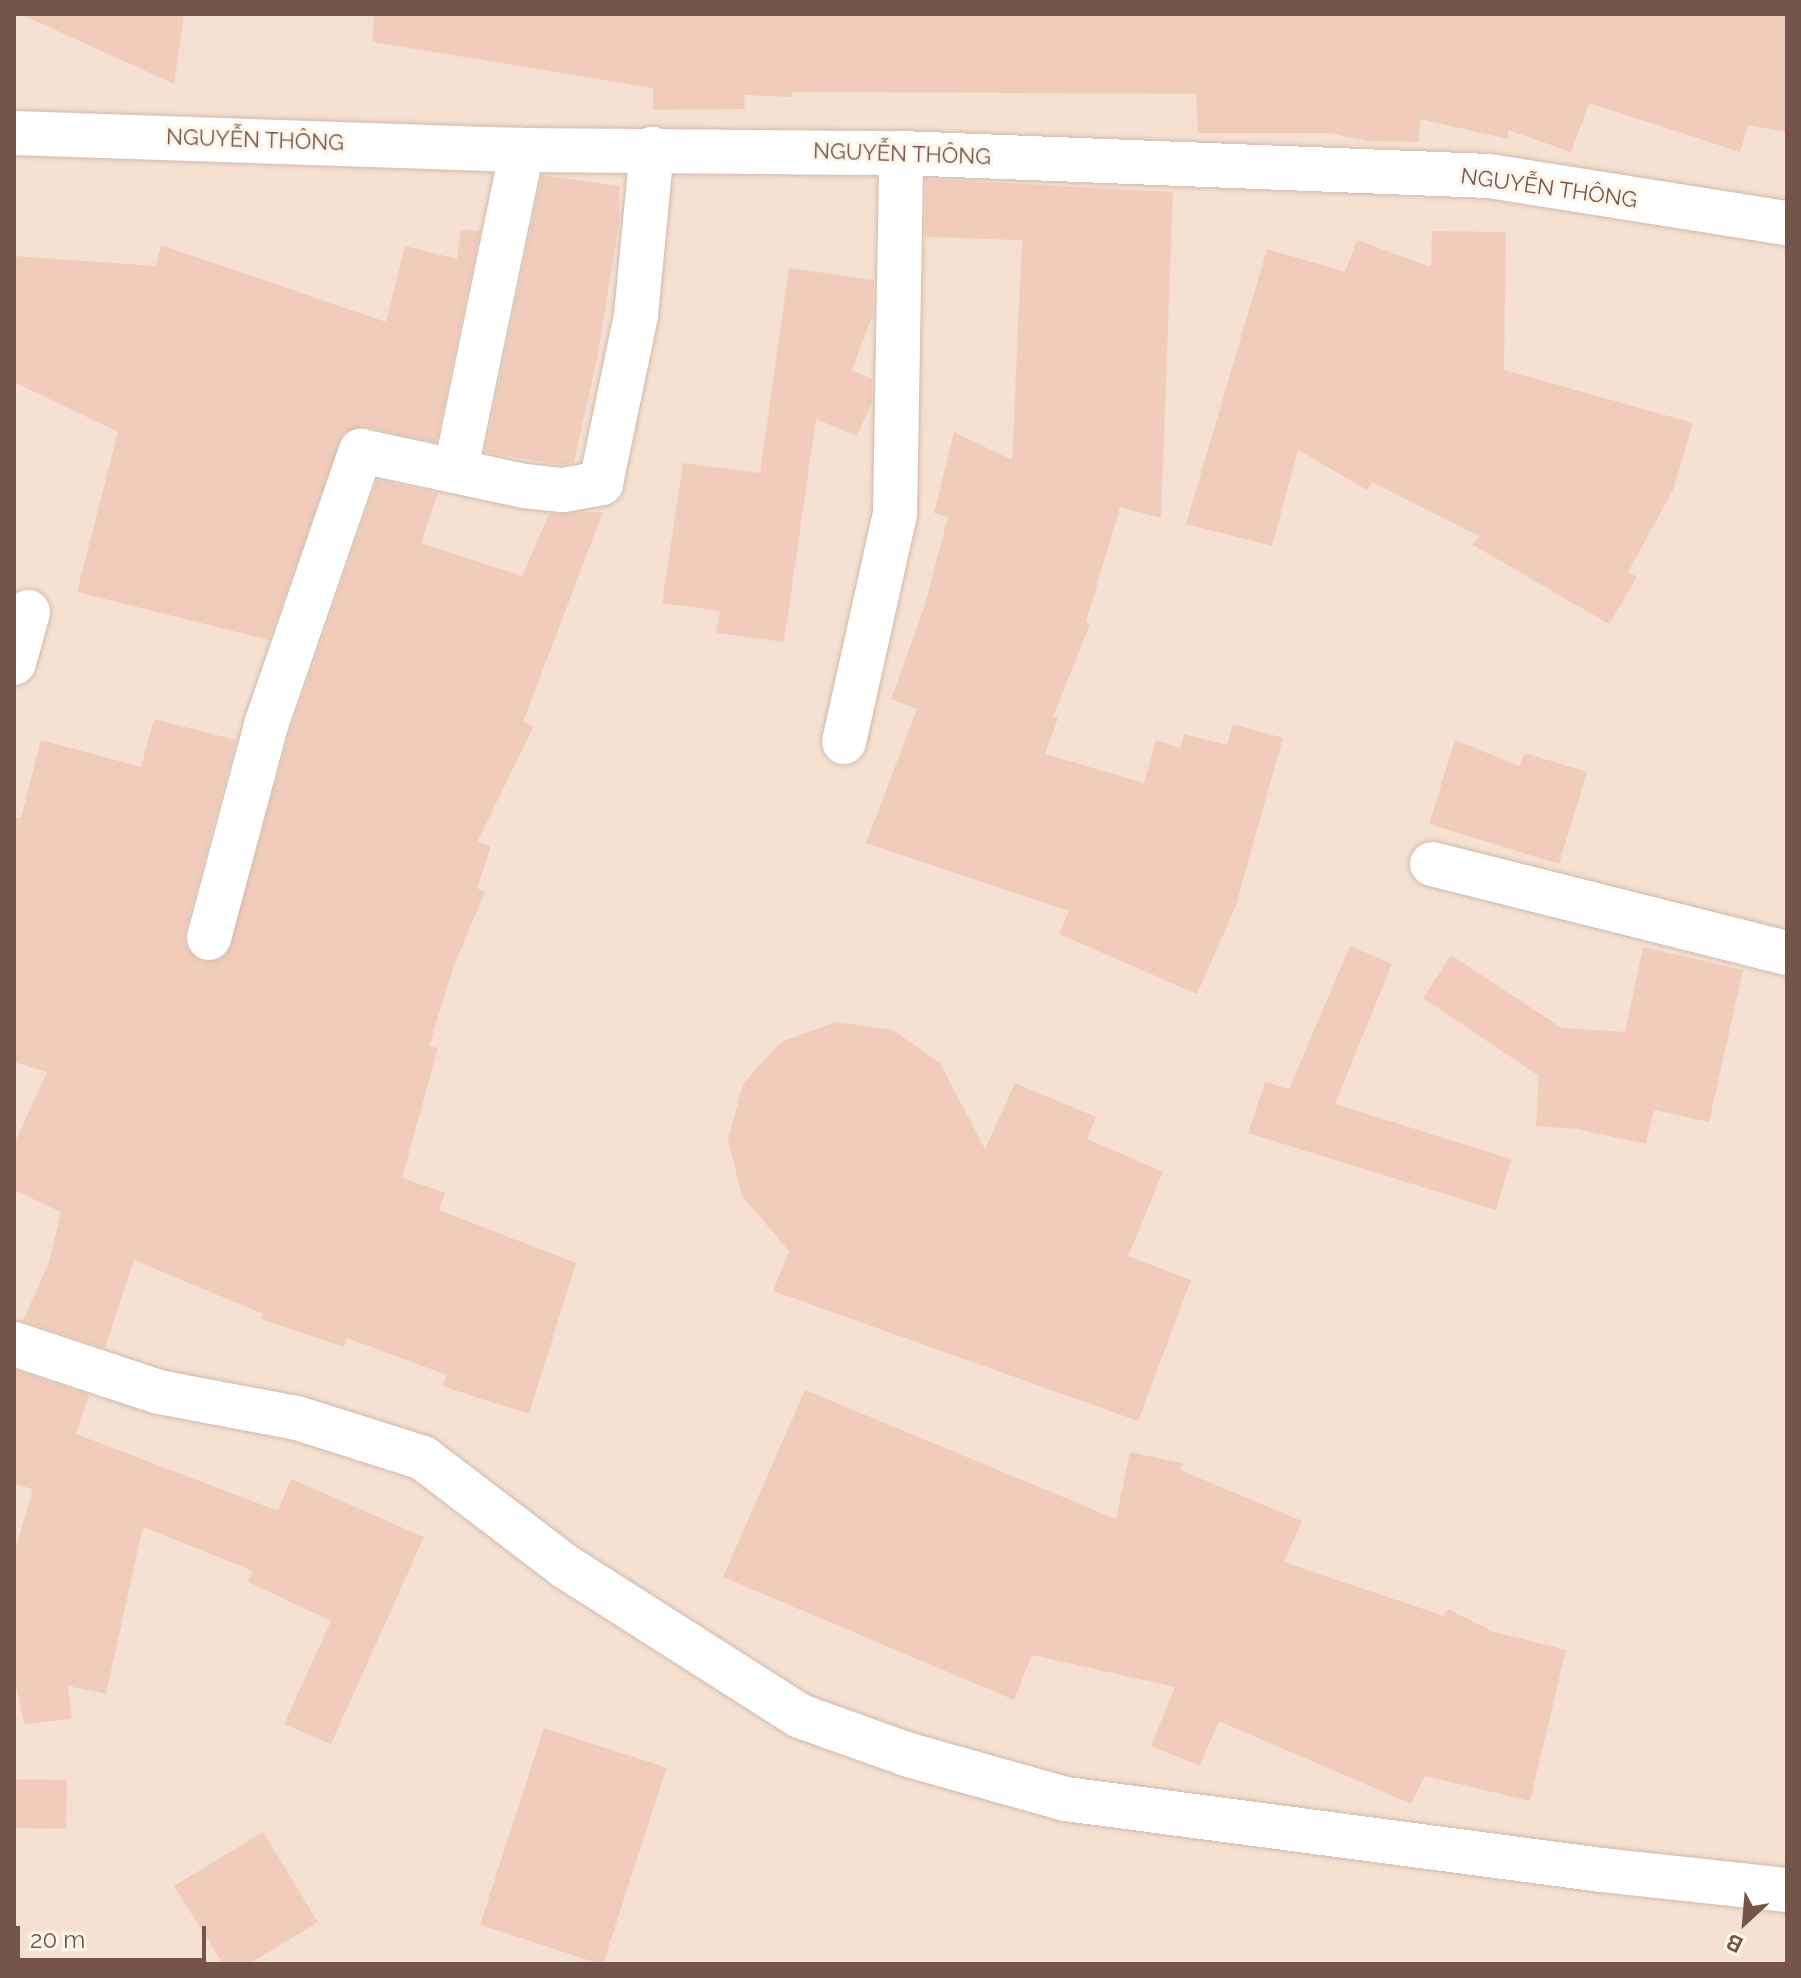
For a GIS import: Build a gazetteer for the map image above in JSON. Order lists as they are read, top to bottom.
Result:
{
  "streets": {
    "street": ["NGUYỄN THÔNG"]
  },
  "scale_bar": "20 m",
  "north": "bottom left"
}
